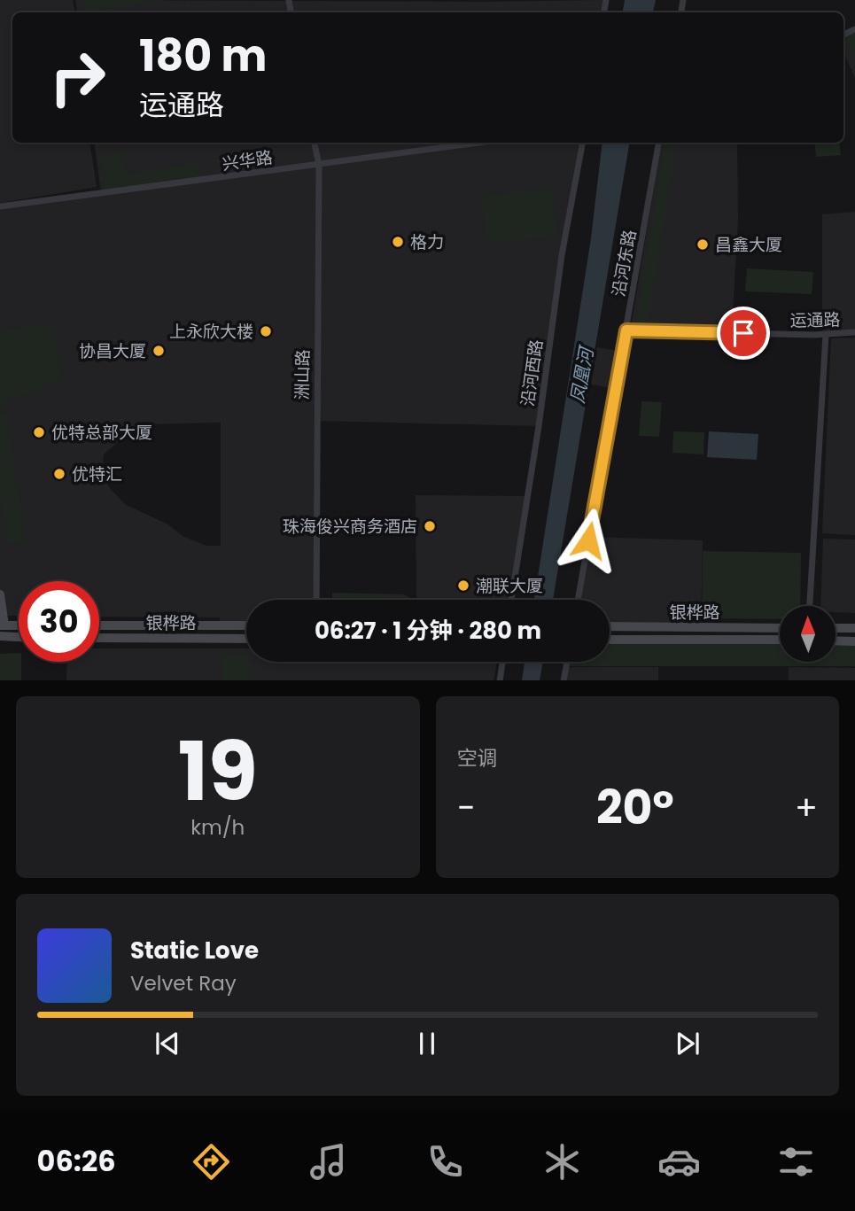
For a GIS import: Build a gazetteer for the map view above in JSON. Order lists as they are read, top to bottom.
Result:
{
  "streets": {
    "main road": ["银桦路"],
    "street": [
      "兴华路",
      "沿河东路",
      "运通路",
      "沿河西路",
      "洲山路"
    ]
  },
  "crossings": [
    ["兴华路", "洲山路"],
    ["沿河东路", "运通路"]
  ],
  "water": ["凤凰河"],
  "places": [
    "格力",
    "昌鑫大厦",
    "上永欣大楼",
    "协昌大厦",
    "优特总部大厦",
    "优特汇",
    "珠海俊兴商务酒店",
    "潮联大厦"
  ],
  "north": "top",
  "page": {
    "turn": ["180 m", "运通路"],
    "limit": "30",
    "trip": "06:27 · 1 分钟 · 280 m",
    "tile": [
      ["19", "km/h"],
      "空调"
    ],
    "heat": ["−", "20°", "+"],
    "song": ["Static Love", "Velvet Ray"],
    "tabs": "06:26"
  }
}
